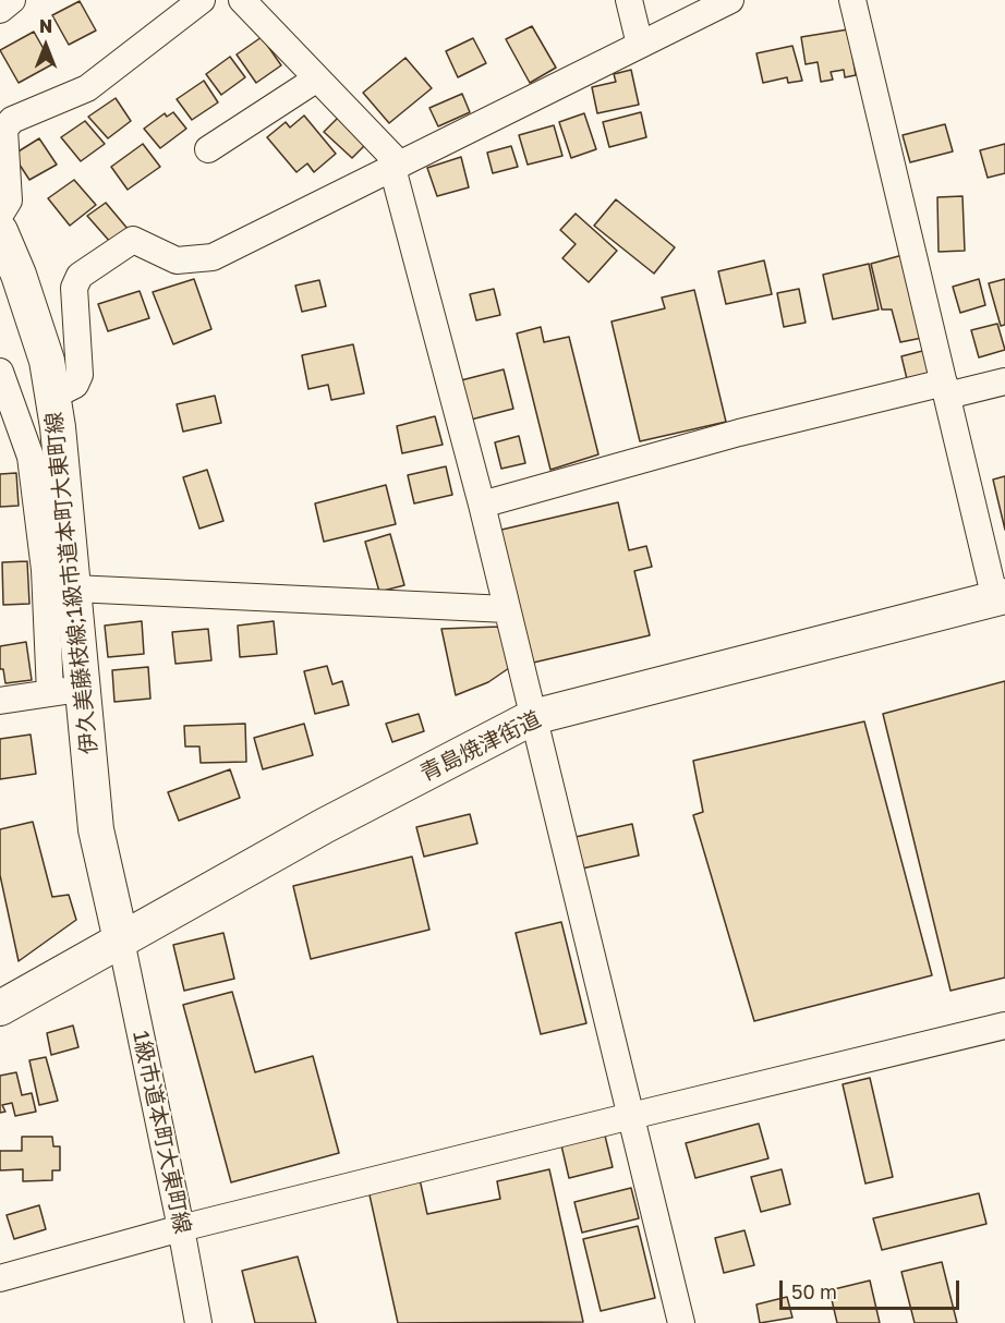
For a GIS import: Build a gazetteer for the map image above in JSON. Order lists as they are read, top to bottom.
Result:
{
  "streets": {
    "main road": ["伊久美藤枝線;1級市道本町大東町線", "青島焼津街道"],
    "street": ["1級市道本町大東町線"]
  },
  "crossings": [
    ["伊久美藤枝線;1級市道本町大東町線", "青島焼津街道"],
    ["伊久美藤枝線;1級市道本町大東町線", "1級市道本町大東町線"],
    ["青島焼津街道", "1級市道本町大東町線"]
  ],
  "scale_bar": "50 m",
  "north": "top"
}
